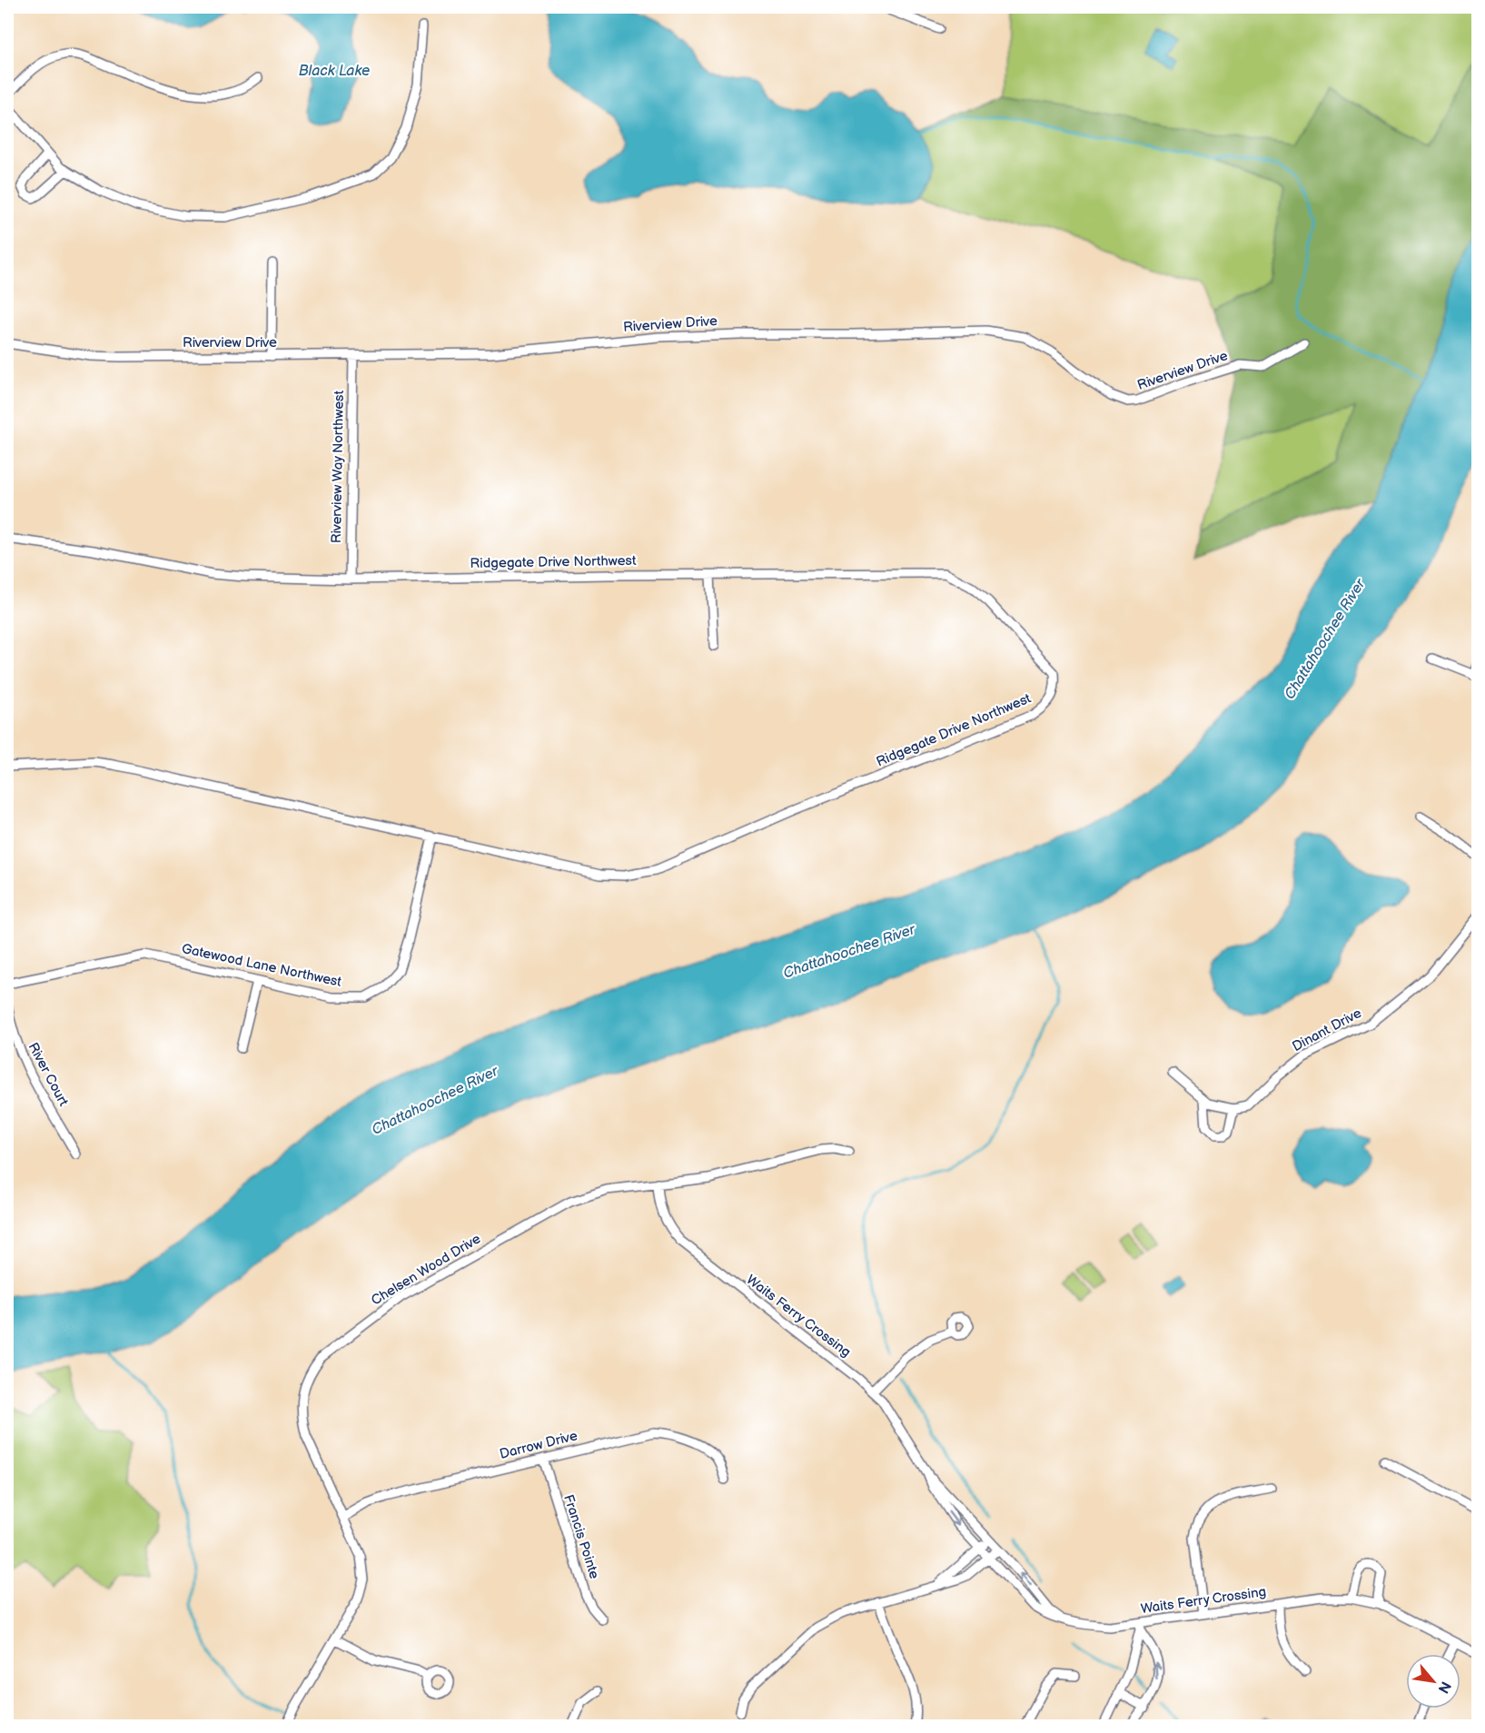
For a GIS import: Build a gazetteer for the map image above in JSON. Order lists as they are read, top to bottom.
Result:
{
  "streets": {
    "street": [
      "Riverview Drive",
      "Riverview Way Northwest",
      "Ridgegate Drive Northwest",
      "Gatewood Lane Northwest",
      "Dinant Drive",
      "River Court",
      "Chelsen Wood Drive",
      "Waits Ferry Crossing",
      "Darrow Drive",
      "Francis Pointe"
    ]
  },
  "crossings": [
    ["Riverview Drive", "Riverview Way Northwest"],
    ["Riverview Way Northwest", "Ridgegate Drive Northwest"],
    ["Ridgegate Drive Northwest", "Gatewood Lane Northwest"],
    ["Chelsen Wood Drive", "Waits Ferry Crossing"],
    ["Chelsen Wood Drive", "Darrow Drive"],
    ["Darrow Drive", "Francis Pointe"]
  ],
  "water": ["Black Lake", "Chattahoochee River"],
  "north": "bottom right"
}
